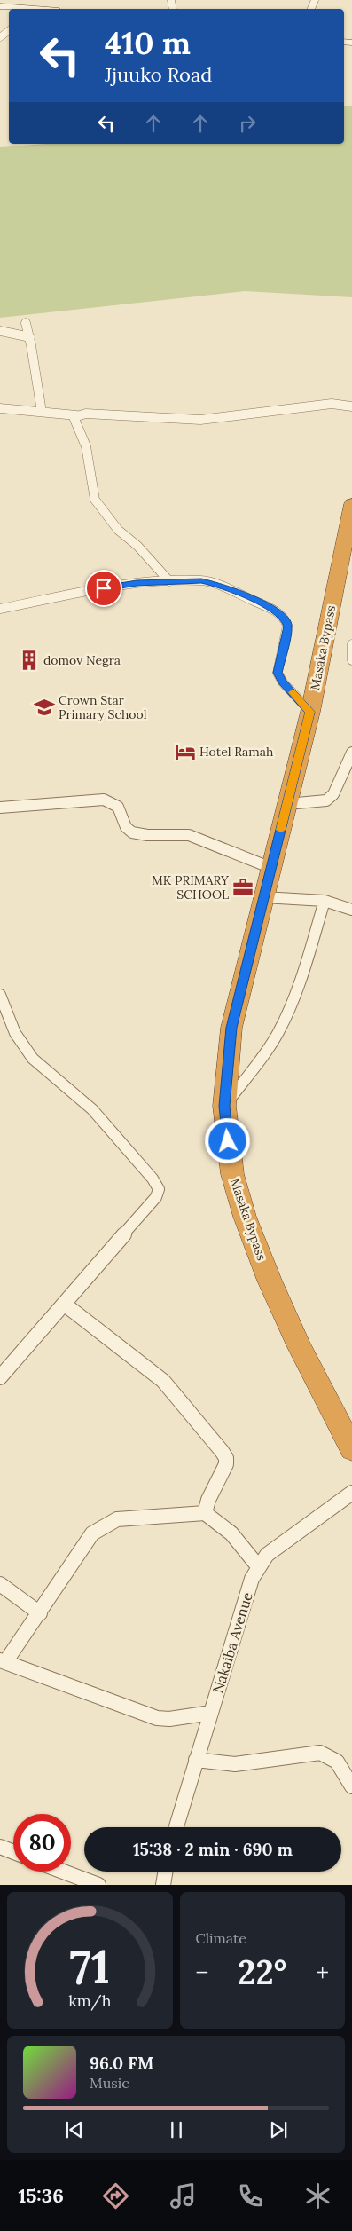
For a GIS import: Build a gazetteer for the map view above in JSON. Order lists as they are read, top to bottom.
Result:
{
  "streets": {
    "highway": ["Masaka Bypass"],
    "street": ["Nakaiba Avenue"]
  },
  "places": {
    "building": ["domov Negra"],
    "school or university": ["Crown Star Primary School"],
    "hotel": ["Hotel Ramah"],
    "office": ["MK PRIMARY SCHOOL"]
  },
  "page": {
    "turn": ["410 m", "Jjuuko Road"],
    "limit": "80",
    "trip": "15:38 · 2 min · 690 m",
    "tile": "Climate",
    "heat": ["−", "22°", "+"],
    "song": ["96.0 FM", "Music"],
    "tabs": "15:36",
    "gauge": ["71", "km/h"]
  }
}
